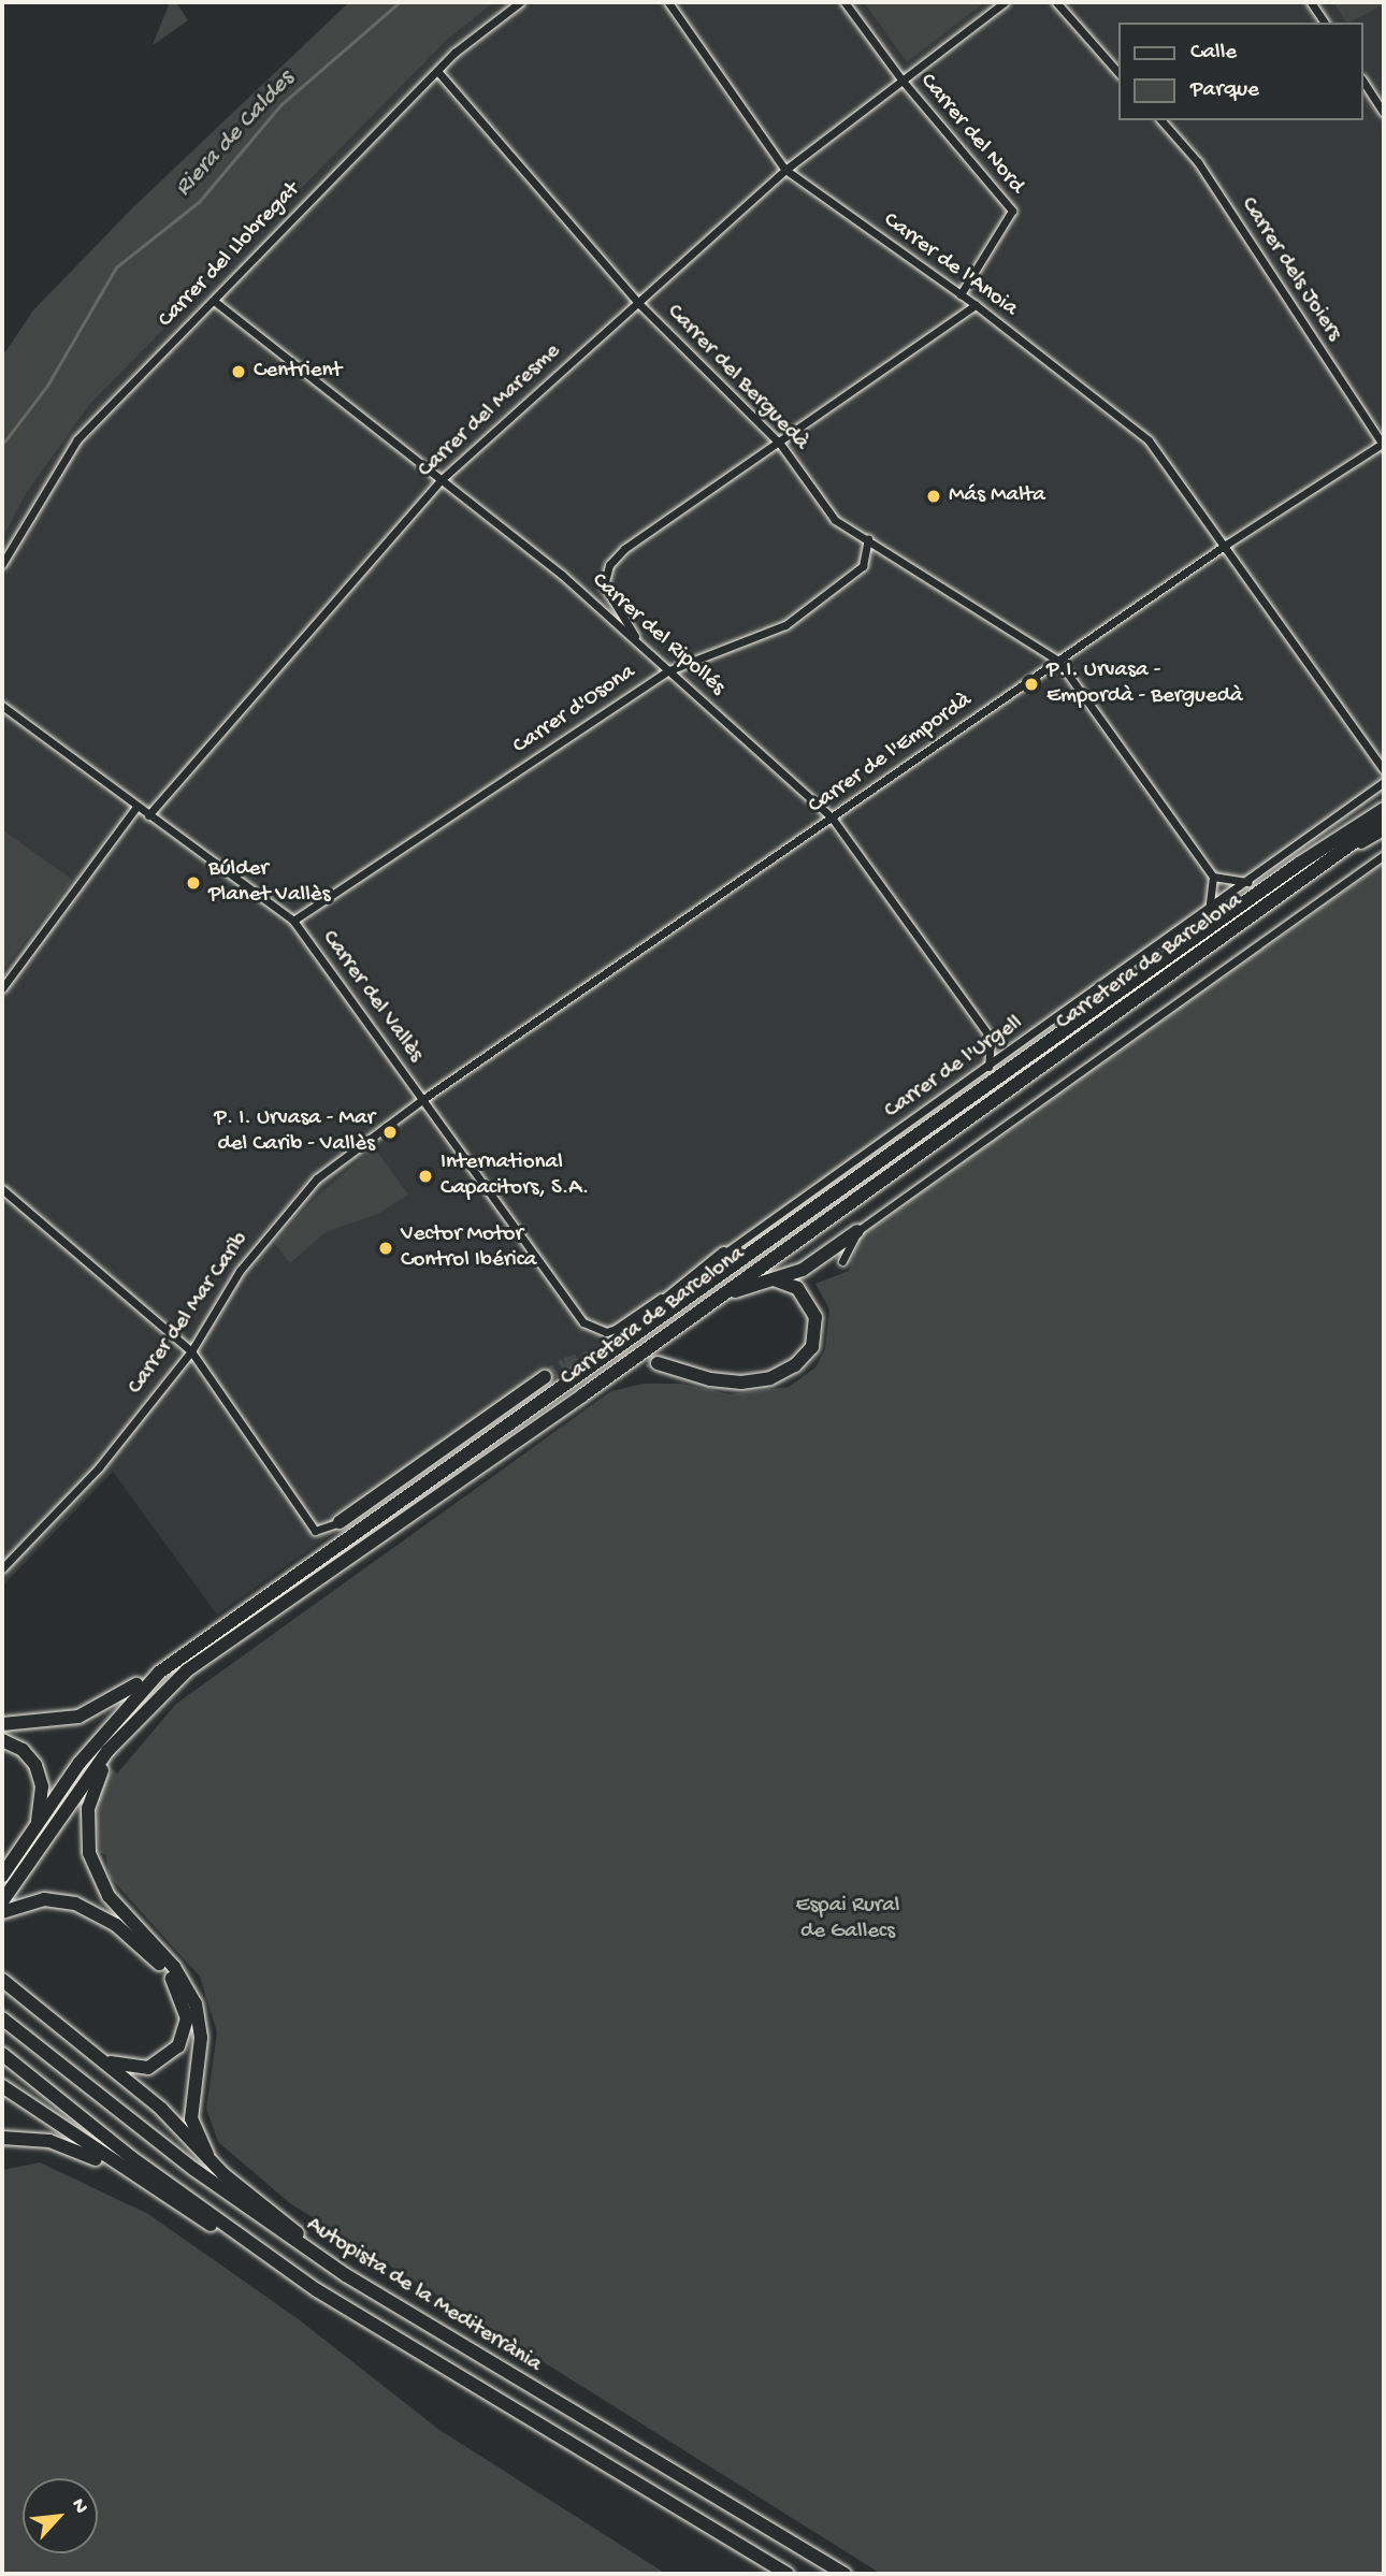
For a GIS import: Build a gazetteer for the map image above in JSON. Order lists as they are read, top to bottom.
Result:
{
  "streets": {
    "highway": ["Carretera de Barcelona", "Autopista de la Mediterrània"],
    "street": [
      "Carrer del Nord",
      "Carrer del Llobregat",
      "Carrer de l'Anoia",
      "Carrer dels Joiers",
      "Carrer del Berguedà",
      "Carrer del Maresme",
      "Carrer del Ripollés",
      "Carrer d'Osona",
      "Carrer de l'Empordà",
      "Carrer del Vallès",
      "Carrer de l'Urgell",
      "Carrer del Mar Carib"
    ]
  },
  "crossings": [
    ["Carrer del Nord", "Carrer de l'Anoia"],
    ["Carrer del Nord", "Carrer del Maresme"],
    ["Carrer del Llobregat", "Carrer del Berguedà"],
    ["Carrer del Llobregat", "Carrer del Ripollés"],
    ["Carrer de l'Anoia", "Carrer del Maresme"],
    ["Carrer de l'Anoia", "Carrer de l'Empordà"],
    ["Carrer dels Joiers", "Carrer de l'Empordà"],
    ["Carrer del Berguedà", "Carrer del Maresme"],
    ["Carrer del Berguedà", "Carrer d'Osona"],
    ["Carrer del Berguedà", "Carrer de l'Empordà"],
    ["Carrer del Maresme", "Carrer del Ripollés"],
    ["Carrer del Maresme", "Carrer del Vallès"],
    ["Carrer del Ripollés", "Carrer d'Osona"],
    ["Carrer del Ripollés", "Carrer de l'Empordà"],
    ["Carrer del Ripollés", "Carrer de l'Urgell"],
    ["Carrer d'Osona", "Carrer del Vallès"],
    ["Carrer de l'Empordà", "Carrer del Vallès"],
    ["Carrer de l'Empordà", "Carrer del Mar Carib"],
    ["Carrer del Vallès", "Carrer de l'Urgell"],
    ["Carrer del Vallès", "Carrer del Mar Carib"]
  ],
  "water": ["Riera de Caldes"],
  "parks": ["Espai Rural de Gallecs"],
  "places": [
    "Centrient",
    "Más Malta",
    "P.I. Urvasa - Empordà - Berguedà",
    "Búlder Planet Vallès",
    "P. I. Urvasa - Mar del Carib - Vallès",
    "International Capacitors, S.A.",
    "Vector Motor Control Ibérica"
  ],
  "legend": ["Calle", "Parque"],
  "north": "top right"
}
